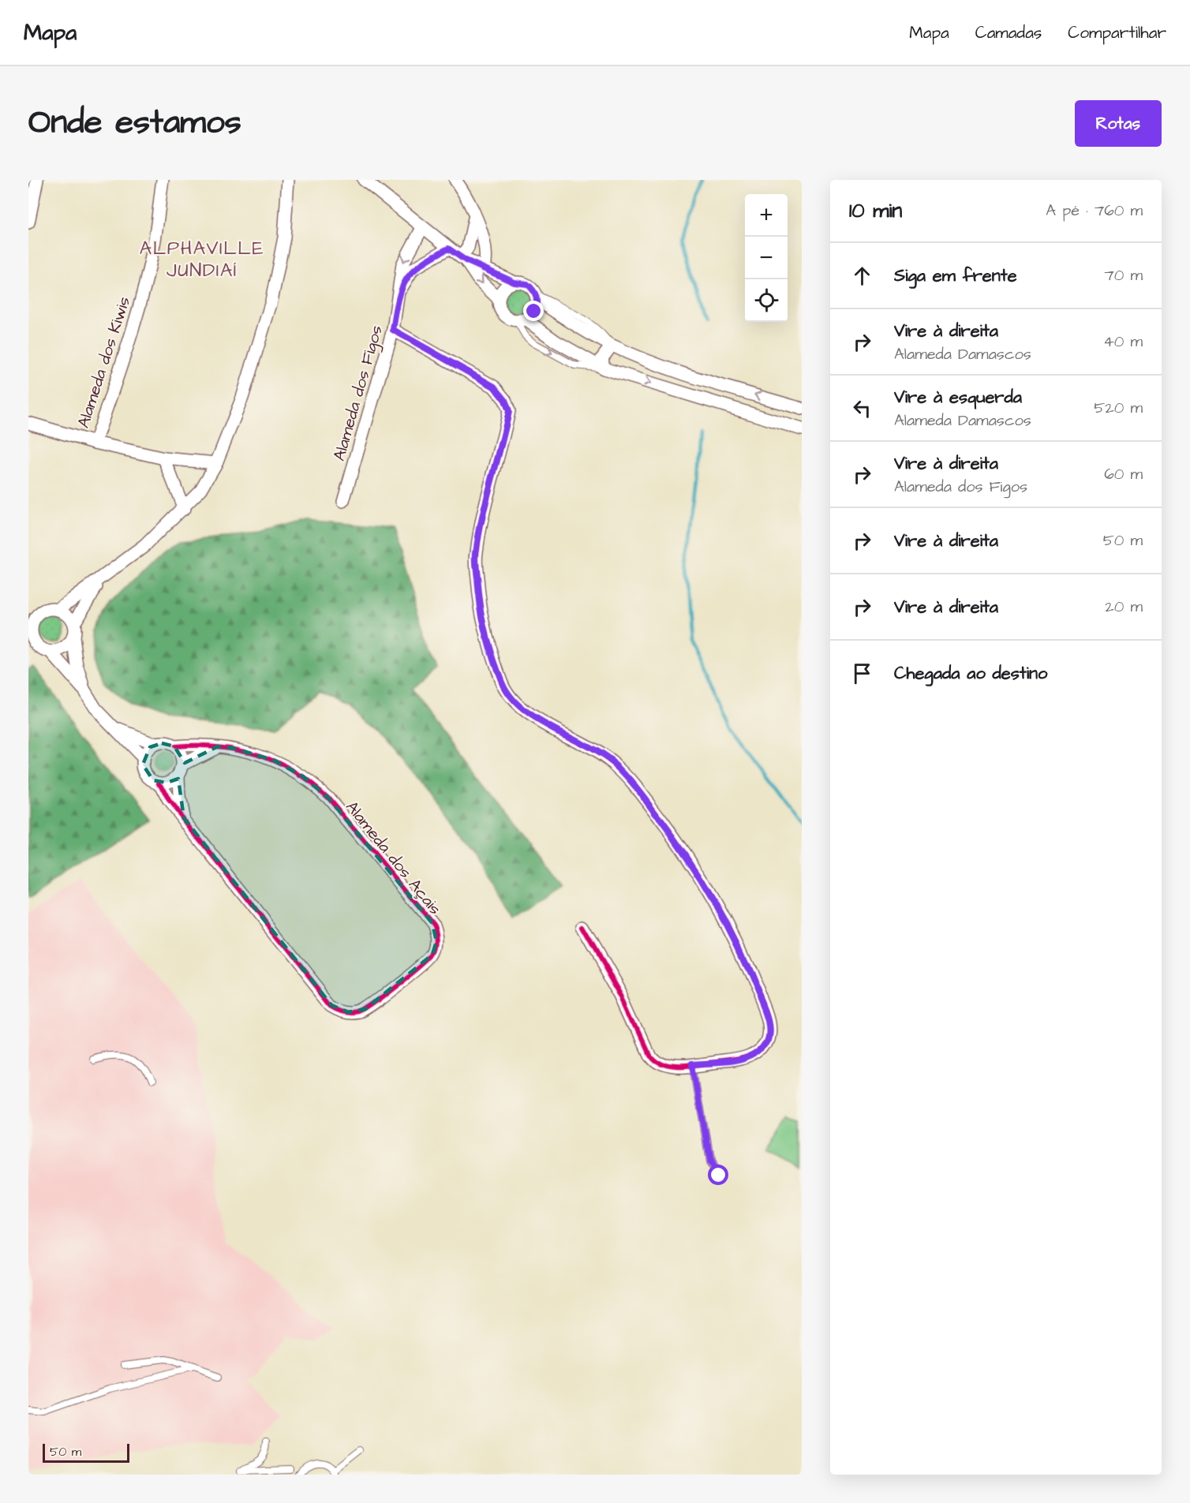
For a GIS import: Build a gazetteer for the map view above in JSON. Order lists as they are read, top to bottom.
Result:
{
  "streets": {
    "street": ["Alameda dos Kiwis", "Alameda dos Figos", "Alameda dos Açais"]
  },
  "districts": ["ALPHAVILLE JUNDIAÍ"],
  "scale_bar": "50 m",
  "page": {
    "header": "Mapa",
    "nav": ["Mapa", "Camadas", "Compartilhar"],
    "title": "Onde estamos",
    "buttons": "Rotas",
    "heading": ["10 min", "A pé · 760 m"],
    "map_buttons": ["+", "−"],
    "list": [
      ["Siga em frente", "70 m"],
      ["Vire à direita", "Alameda Damascos", "40 m"],
      ["Vire à esquerda", "Alameda Damascos", "520 m"],
      ["Vire à direita", "Alameda dos Figos", "60 m"],
      ["Vire à direita", "50 m"],
      ["Vire à direita", "20 m"],
      "Chegada ao destino"
    ],
    "scale": "50 m"
  }
}
